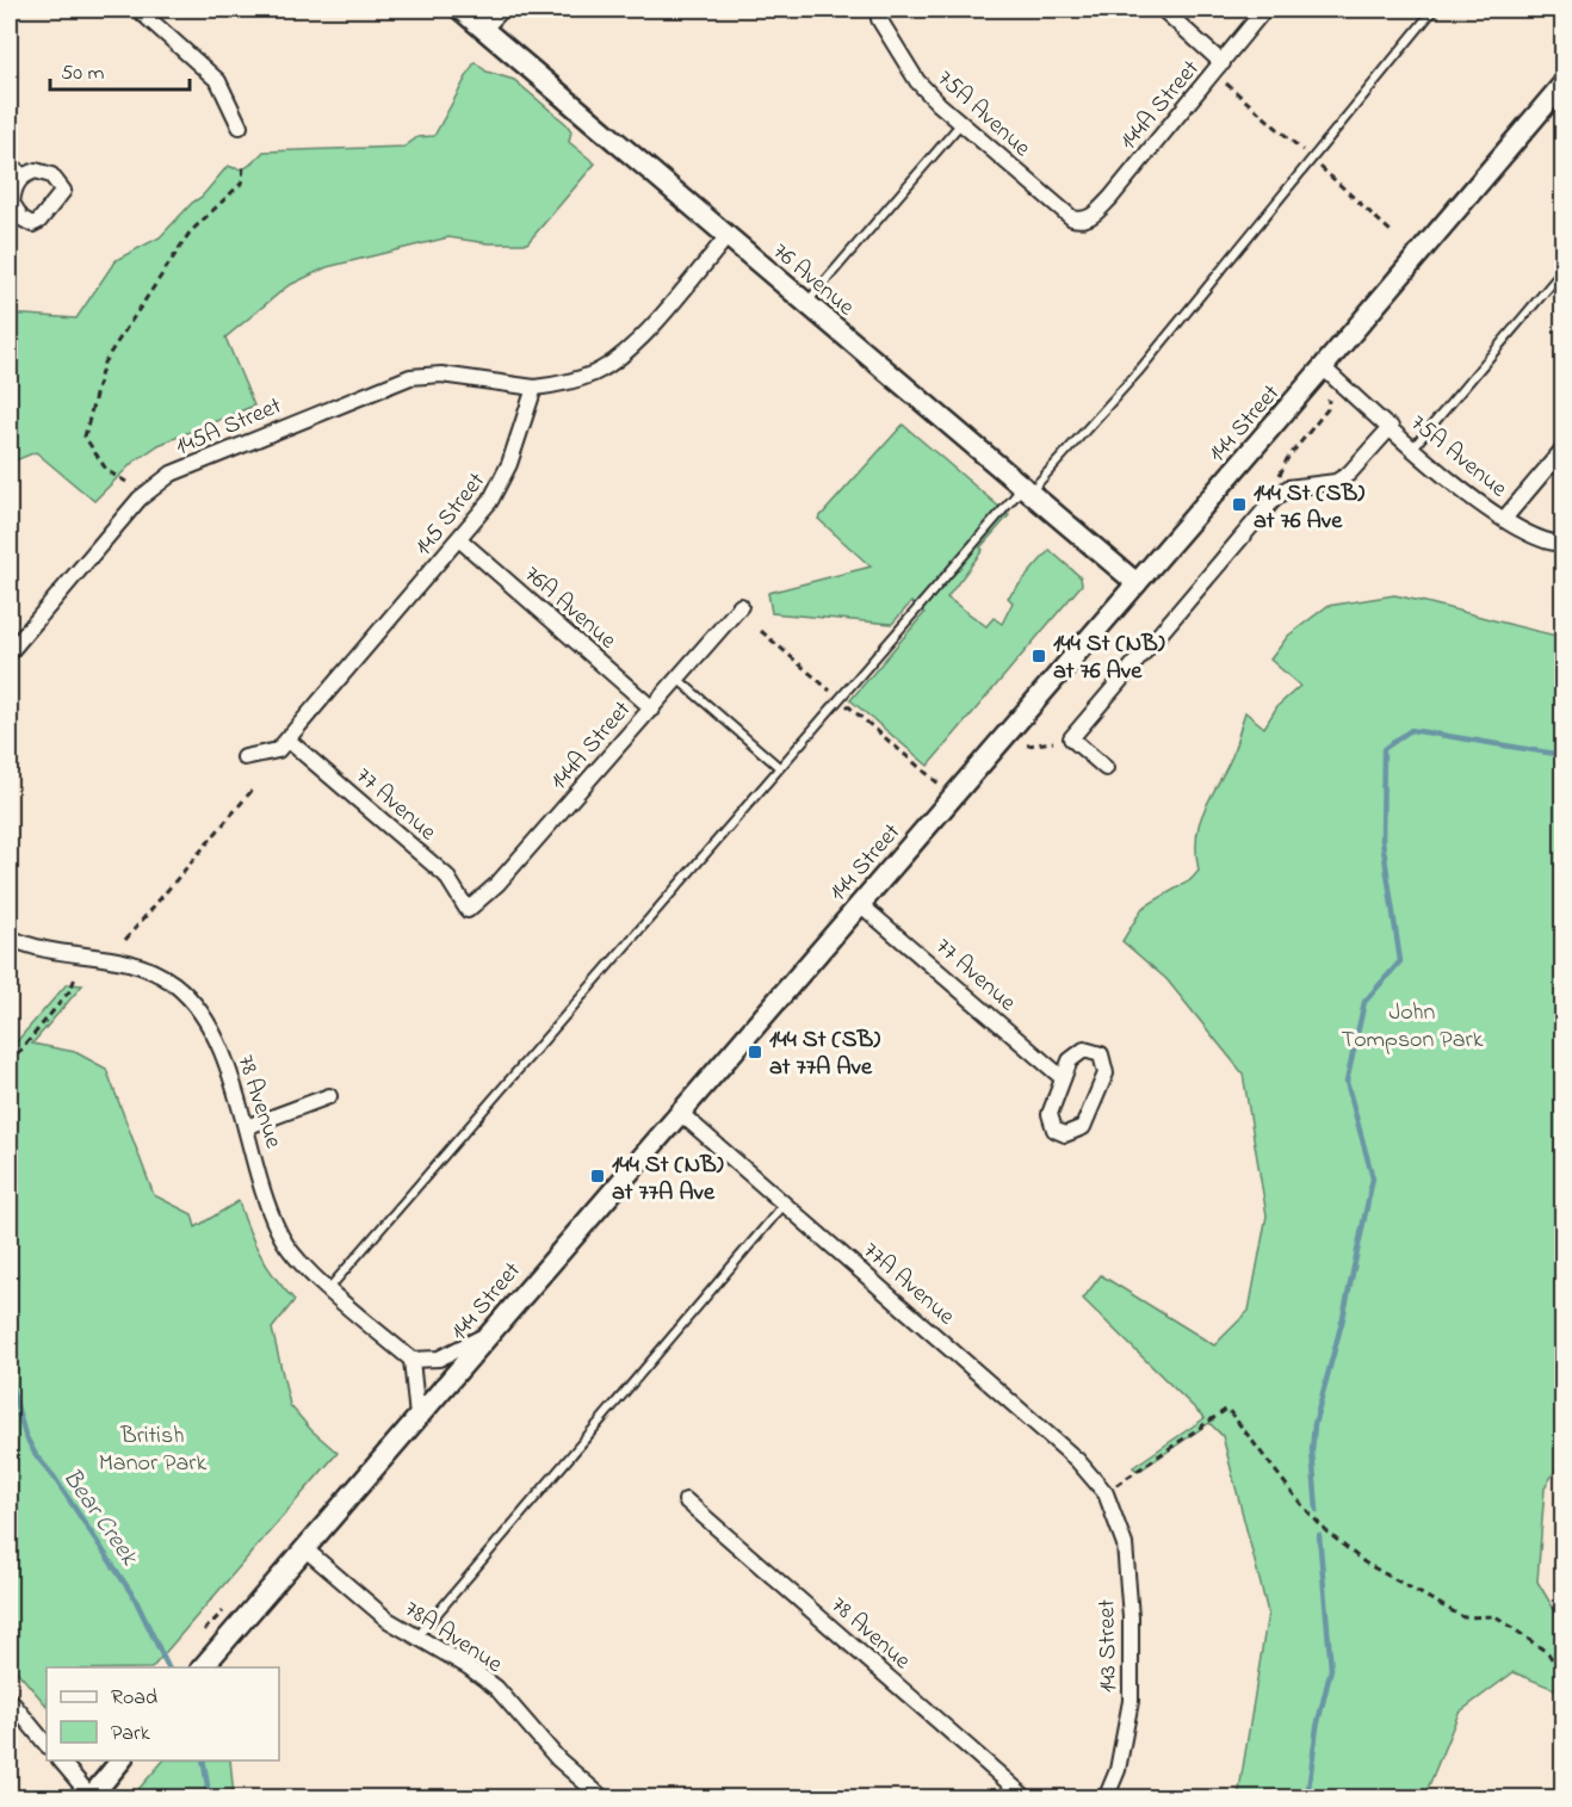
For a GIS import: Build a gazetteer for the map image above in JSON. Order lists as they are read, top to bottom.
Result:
{
  "streets": {
    "main road": ["76 Avenue", "144 Street"],
    "street": [
      "144A Street",
      "75A Avenue",
      "145A Street",
      "145 Street",
      "76A Avenue",
      "77 Avenue",
      "78 Avenue",
      "77A Avenue",
      "78A Avenue",
      "143 Street"
    ]
  },
  "crossings": [
    ["144A Street", "75A Avenue"],
    ["144A Street", "76A Avenue"],
    ["144A Street", "77 Avenue"],
    ["75A Avenue", "144 Street"],
    ["76 Avenue", "144 Street"],
    ["144 Street", "77 Avenue"],
    ["144 Street", "77A Avenue"],
    ["144 Street", "78A Avenue"],
    ["145A Street", "145 Street"],
    ["145 Street", "76A Avenue"],
    ["145 Street", "77 Avenue"],
    ["77A Avenue", "143 Street"]
  ],
  "water": ["Bear Creek"],
  "parks": ["John Tompson Park", "British Manor Park"],
  "places": {
    "transit": [
      "144 St (SB) at 76 Ave",
      "144 St (NB) at 76 Ave",
      "144 St (SB) at 77A Ave",
      "144 St (NB) at 77A Ave"
    ]
  },
  "legend": ["Road", "Park"],
  "scale_bar": "50 m"
}
